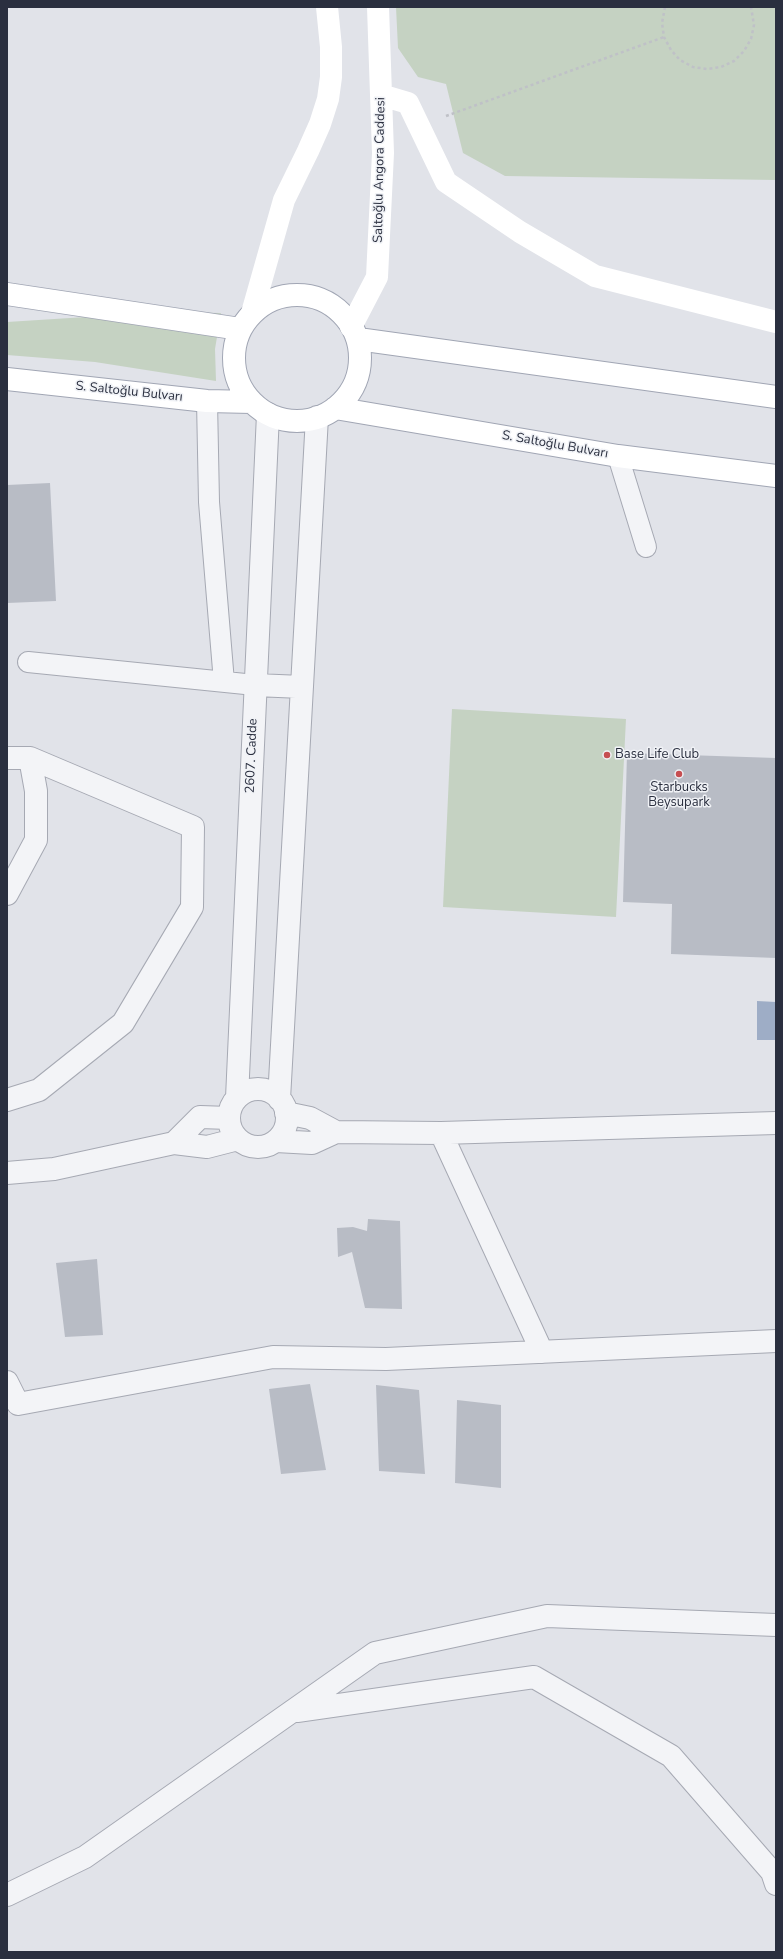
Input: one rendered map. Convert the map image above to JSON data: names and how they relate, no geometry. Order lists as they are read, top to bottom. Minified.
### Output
{"streets":{"main road":["Saltoğlu Angora Caddesi","S. Saltoğlu Bulvarı"],"street":["2607. Cadde"]},"crossings":[["Saltoğlu Angora Caddesi","S. Saltoğlu Bulvarı"],["Saltoğlu Angora Caddesi","2607. Cadde"],["S. Saltoğlu Bulvarı","2607. Cadde"]],"places":["Base Life Club","Starbucks Beysupark"]}
